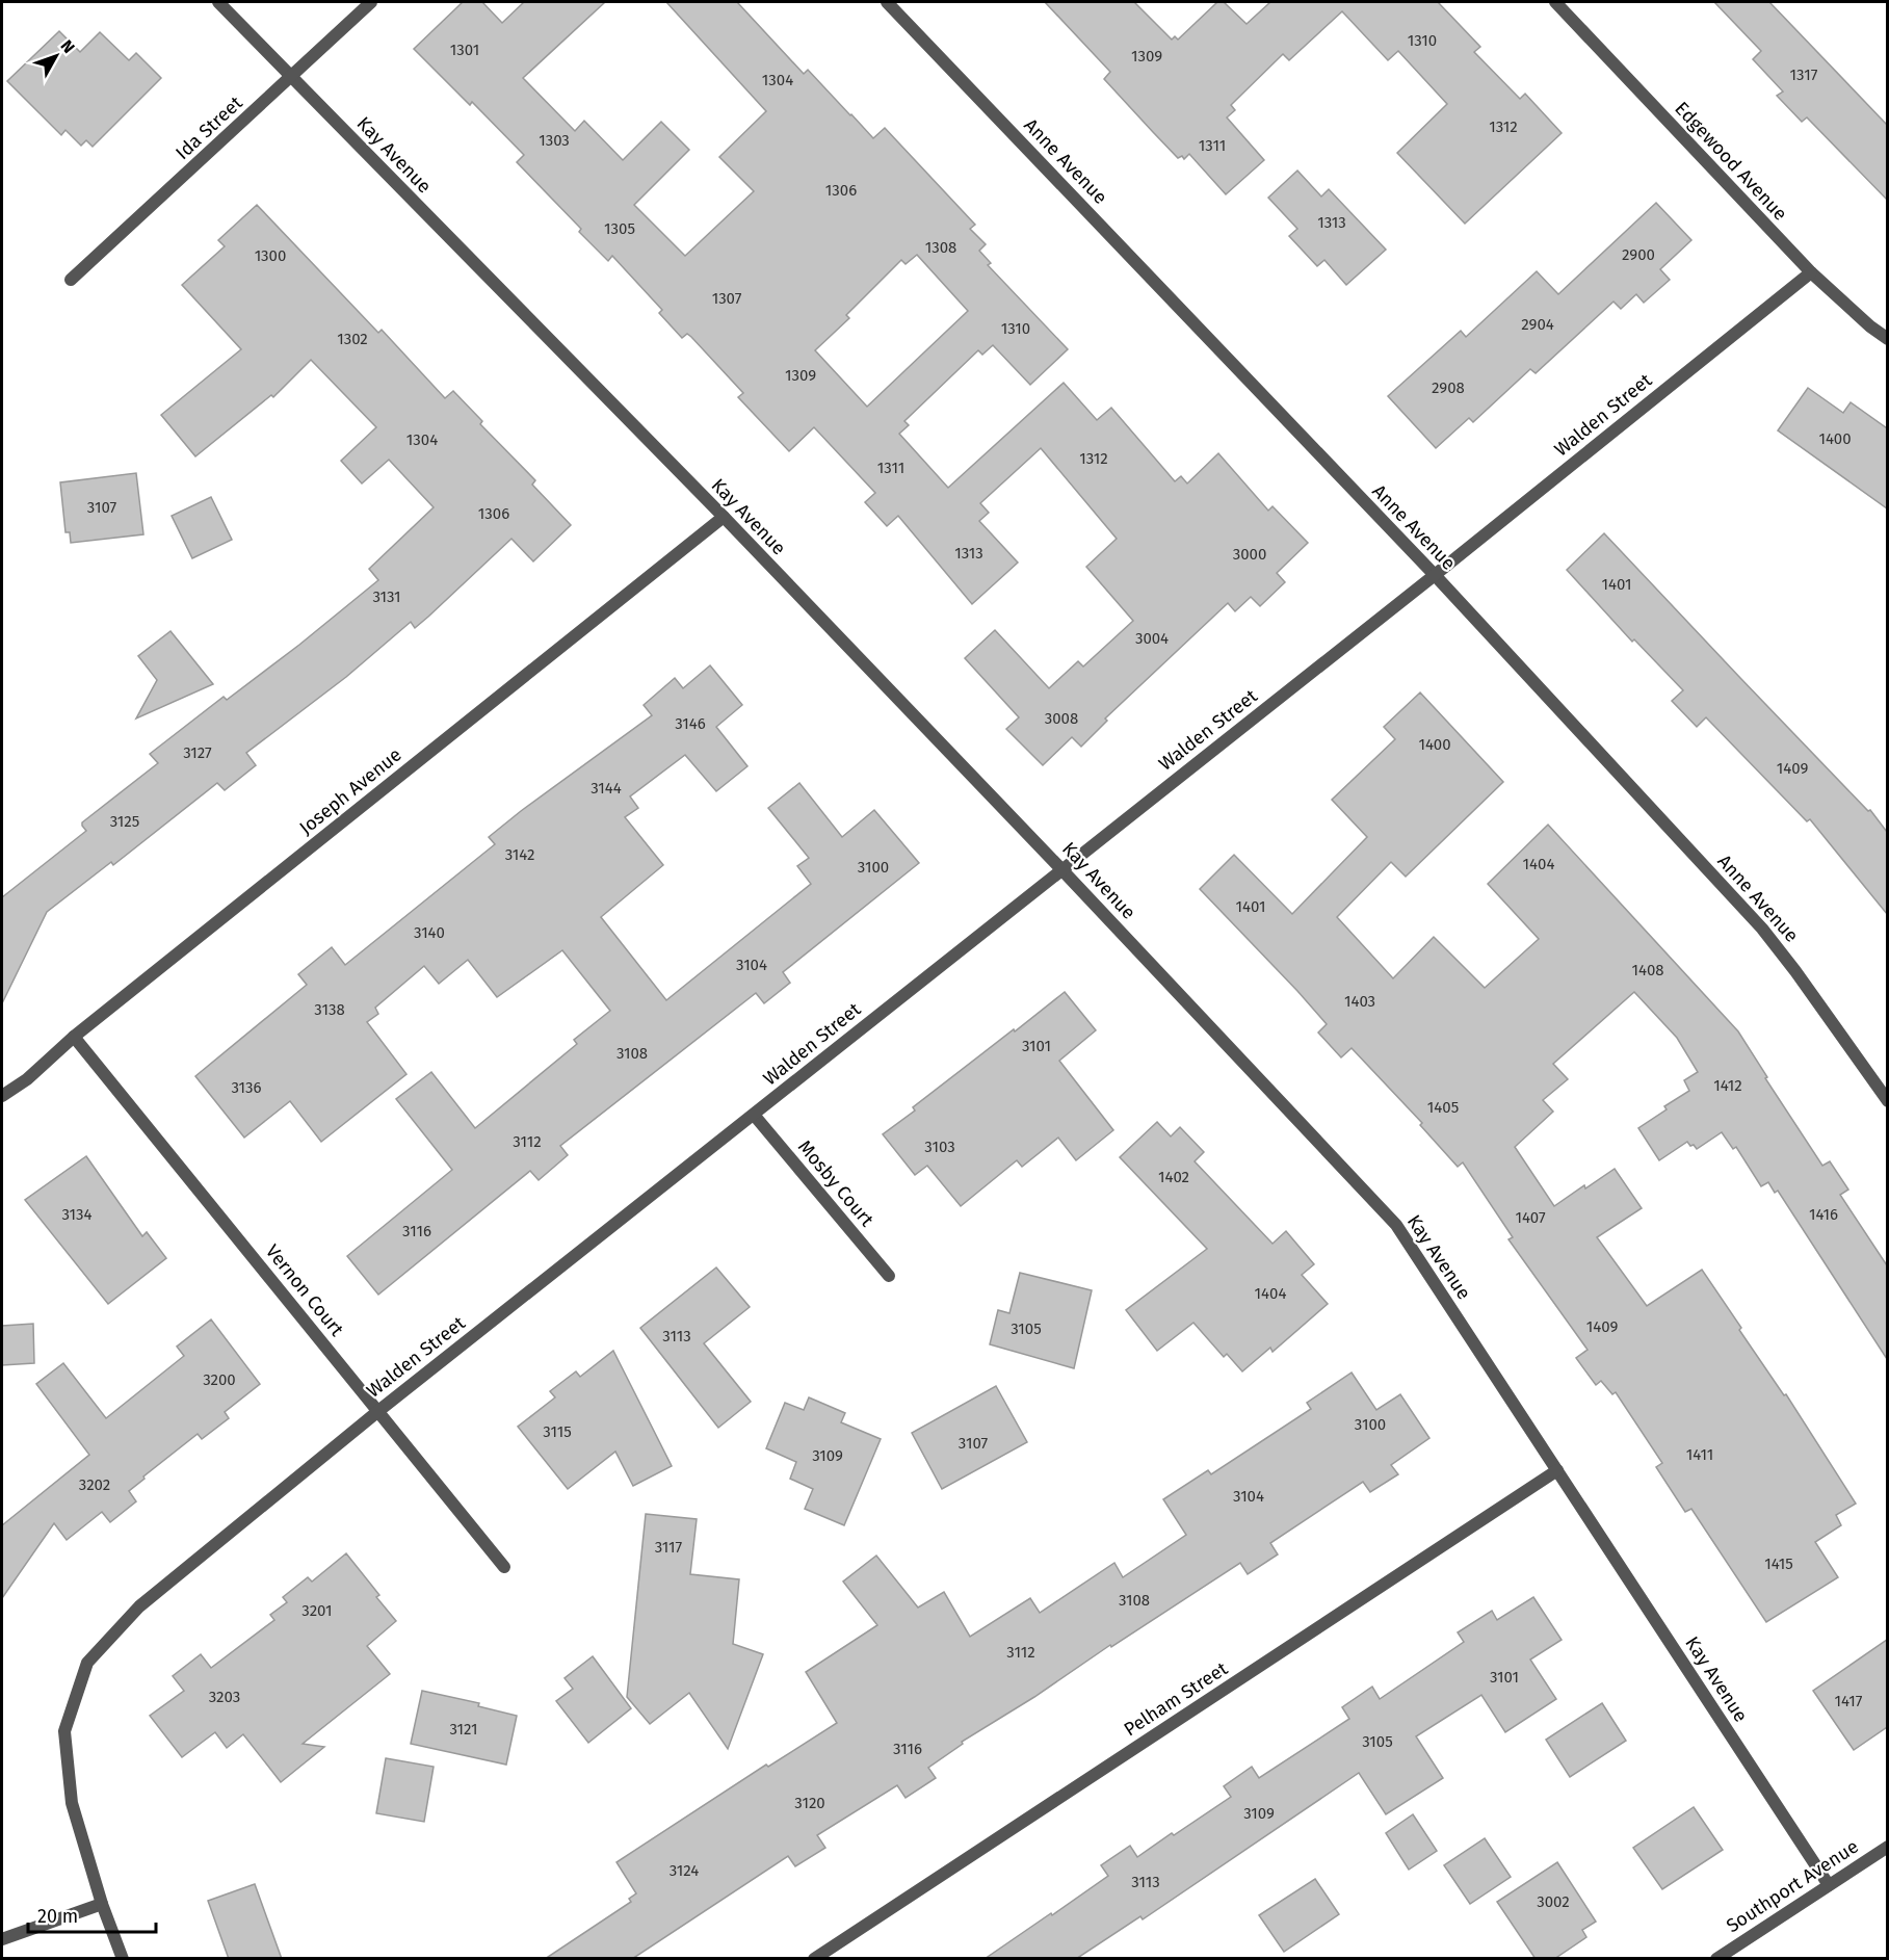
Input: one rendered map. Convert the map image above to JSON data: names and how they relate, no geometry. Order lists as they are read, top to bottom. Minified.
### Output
{"streets":{"street":["Ida Street","Kay Avenue","Anne Avenue","Edgewood Avenue","Walden Street","Joseph Avenue","Mosby Court","Vernon Court","Pelham Street","Southport Avenue"]},"crossings":[["Ida Street","Kay Avenue"],["Kay Avenue","Walden Street"],["Kay Avenue","Joseph Avenue"],["Kay Avenue","Pelham Street"],["Kay Avenue","Southport Avenue"],["Anne Avenue","Walden Street"],["Edgewood Avenue","Walden Street"],["Walden Street","Mosby Court"],["Walden Street","Vernon Court"],["Joseph Avenue","Vernon Court"]],"house_numbers":["1310","1301","1309","1317","1304","1312","1303","1311","1306","1313","1305","1308","2900","1300","1307","2904","1310","1302","1309","2908","1400","1304","1312","1311","3107","1306","1313","3000","1401","3131","3004","3008","3146","1400","3127","1409","3144","3125","3142","1404","3100","1401","3140","3104","1408","1403","3138","3101","3108","1412","3136","1405","3112","3103","1402","3134","1416","1407","3116","1404","1409","3105","3113","3200","3100","3115","3107","1411","3109","3202","3104","3117","1415","3108","3201","3112","3101","3203","1417","3121","3105","3116","3120","3109","3124","3113","3002"],"scale_bar":"20 m","north":"top right"}
